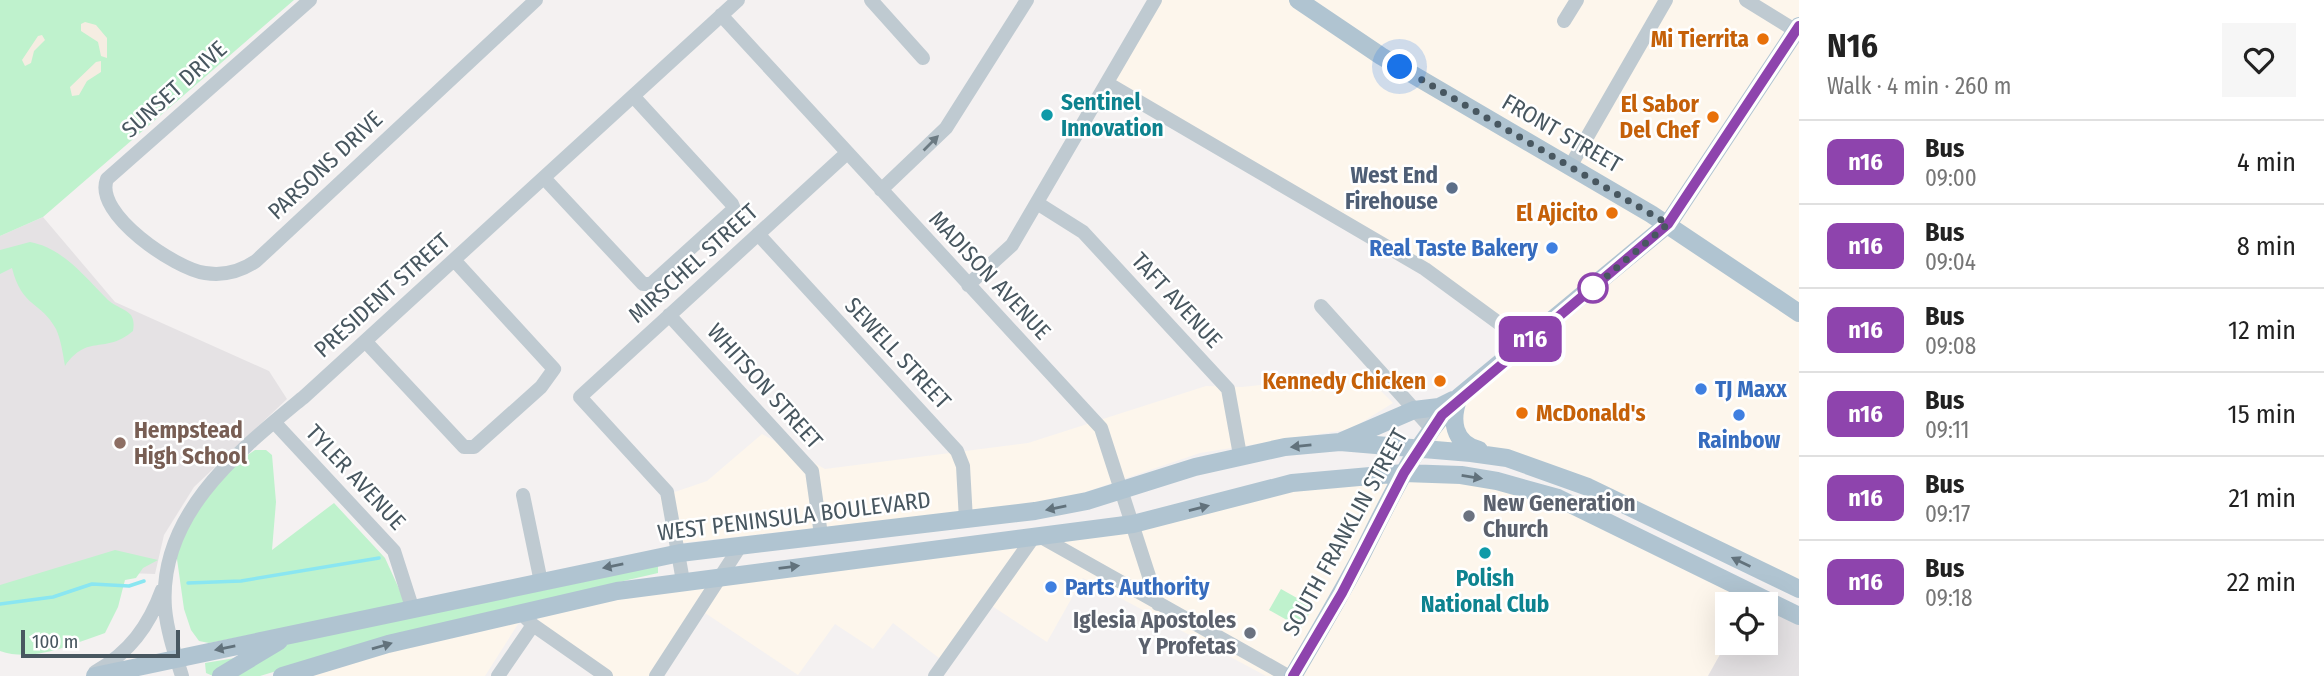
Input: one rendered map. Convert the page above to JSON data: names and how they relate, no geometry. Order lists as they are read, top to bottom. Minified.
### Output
{"streets":{"main road":["FRONT STREET","WEST PENINSULA BOULEVARD","SOUTH FRANKLIN STREET"],"street":["SUNSET DRIVE","PARSONS DRIVE","MIRSCHEL STREET","MADISON AVENUE","PRESIDENT STREET","TAFT AVENUE","SEWELL STREET","WHITSON STREET","TYLER AVENUE"]},"crossings":[["SUNSET DRIVE","PARSONS DRIVE"],["FRONT STREET","SOUTH FRANKLIN STREET"],["MIRSCHEL STREET","MADISON AVENUE"],["MIRSCHEL STREET","SEWELL STREET"],["MIRSCHEL STREET","WHITSON STREET"],["MIRSCHEL STREET","WEST PENINSULA BOULEVARD"],["MADISON AVENUE","PRESIDENT STREET"],["MADISON AVENUE","WEST PENINSULA BOULEVARD"],["PRESIDENT STREET","TYLER AVENUE"],["PRESIDENT STREET","WEST PENINSULA BOULEVARD"],["TAFT AVENUE","WEST PENINSULA BOULEVARD"],["SEWELL STREET","WEST PENINSULA BOULEVARD"],["WHITSON STREET","WEST PENINSULA BOULEVARD"],["TYLER AVENUE","WEST PENINSULA BOULEVARD"],["WEST PENINSULA BOULEVARD","SOUTH FRANKLIN STREET"]],"places":["Mi Tierrita","Sentinel Innovation","El Sabor Del Chef","West End Firehouse","El Ajicito","Real Taste Bakery","Kennedy Chicken","TJ Maxx","McDonald's","Rainbow","Hempstead High School","New Generation Church","Polish National Club","Parts Authority","Iglesia Apostoles Y Profetas"],"lines":["bus line n16"],"scale_bar":"100 m","page":{"on_map":"n16","heading":["N16","Walk · 4 min · 260 m"],"list":[{"mark":"n16","name":"Bus","note":"09:00","value":"4 min"},{"mark":"n16","name":"Bus","note":"09:04","value":"8 min"},{"mark":"n16","name":"Bus","note":"09:08","value":"12 min"},{"mark":"n16","name":"Bus","note":"09:11","value":"15 min"},{"mark":"n16","name":"Bus","note":"09:17","value":"21 min"},{"mark":"n16","name":"Bus","note":"09:18","value":"22 min"}],"scale":"100 m"}}
